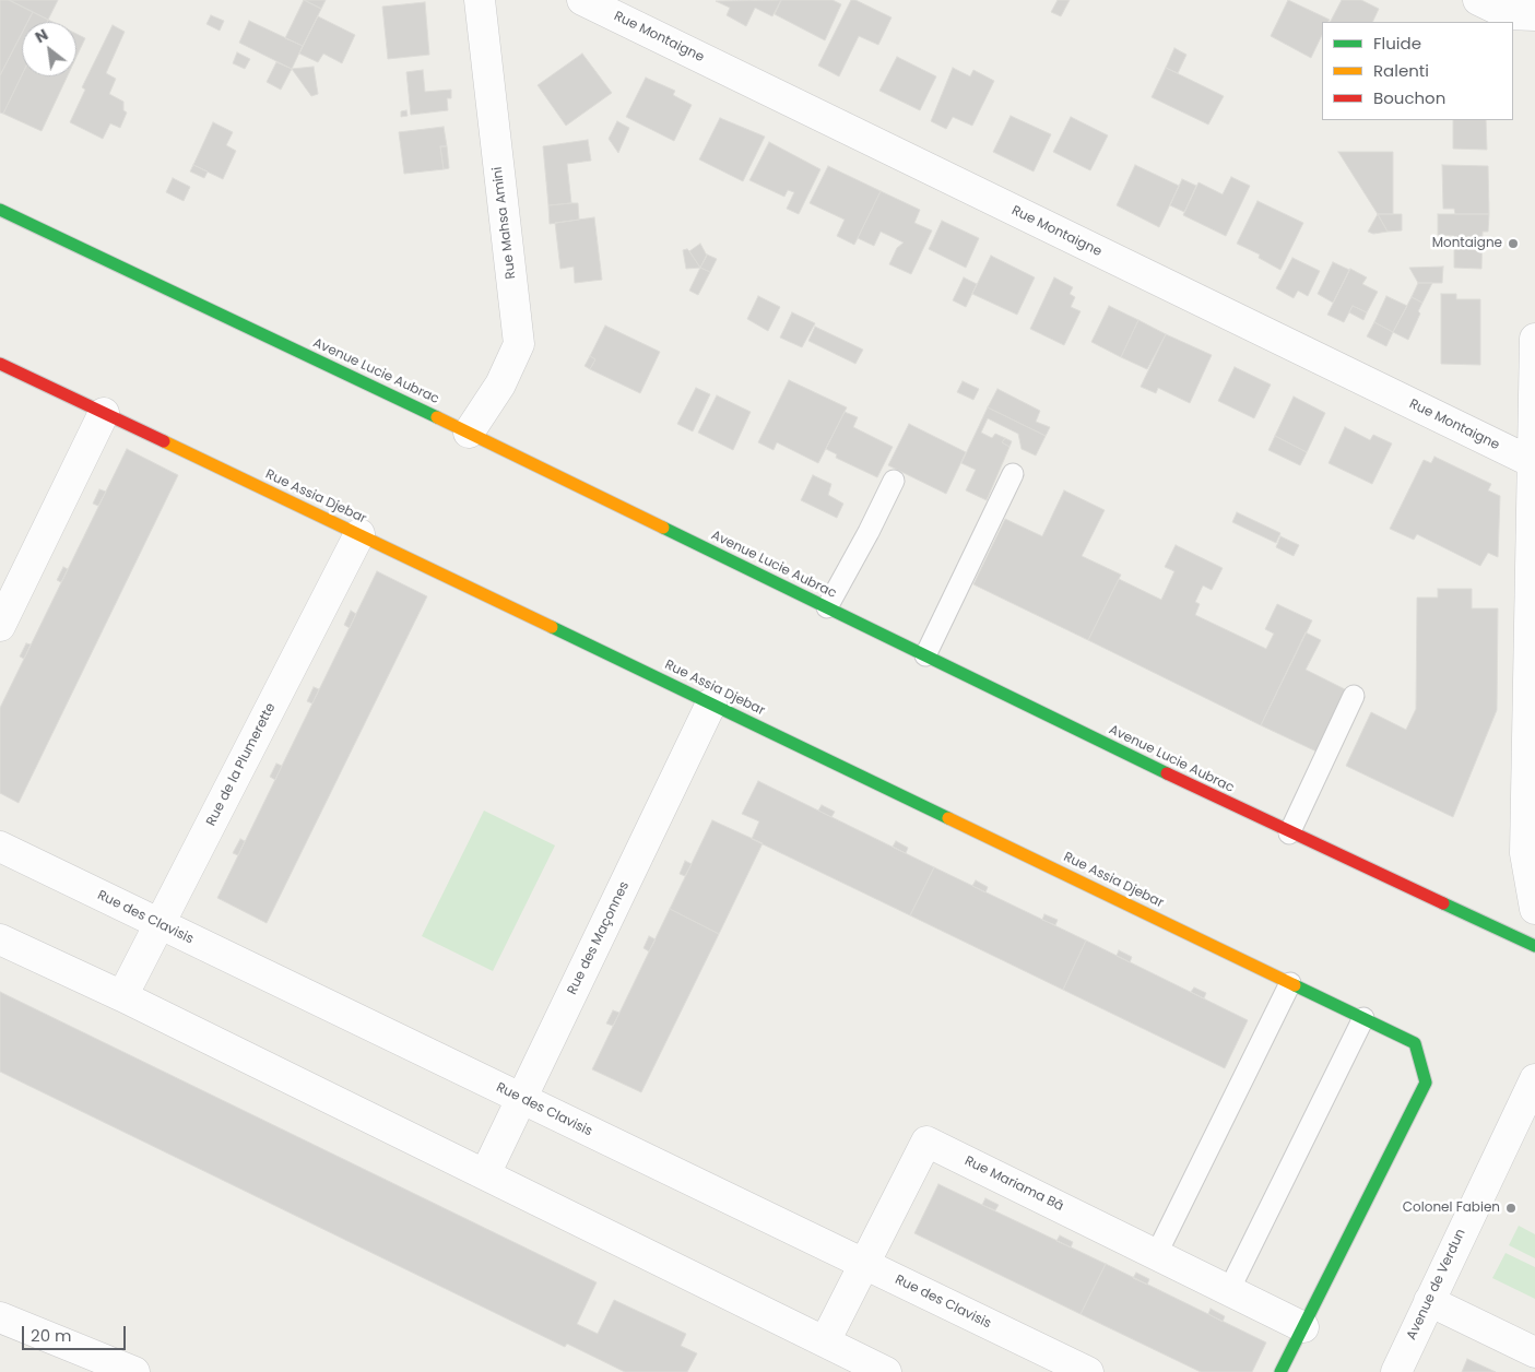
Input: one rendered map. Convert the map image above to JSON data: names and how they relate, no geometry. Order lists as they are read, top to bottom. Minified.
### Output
{"streets":{"street":["Rue Montaigne","Rue Mahsa Amini","Avenue Lucie Aubrac","Rue Assia Djebar","Rue de la Plumerette","Rue des Clavisis","Rue des Maçonnes","Rue Mariama Bâ","Avenue de Verdun"]},"crossings":[["Rue Mahsa Amini","Avenue Lucie Aubrac"],["Rue Assia Djebar","Rue de la Plumerette"],["Rue Assia Djebar","Rue des Maçonnes"],["Rue Assia Djebar","Rue Mariama Bâ"],["Rue de la Plumerette","Rue des Clavisis"],["Rue des Clavisis","Rue des Maçonnes"],["Rue des Clavisis","Rue Mariama Bâ"]],"places":["Montaigne","Colonel Fabien"],"legend":["Fluide","Ralenti","Bouchon"],"scale_bar":"20 m","north":"top left"}
